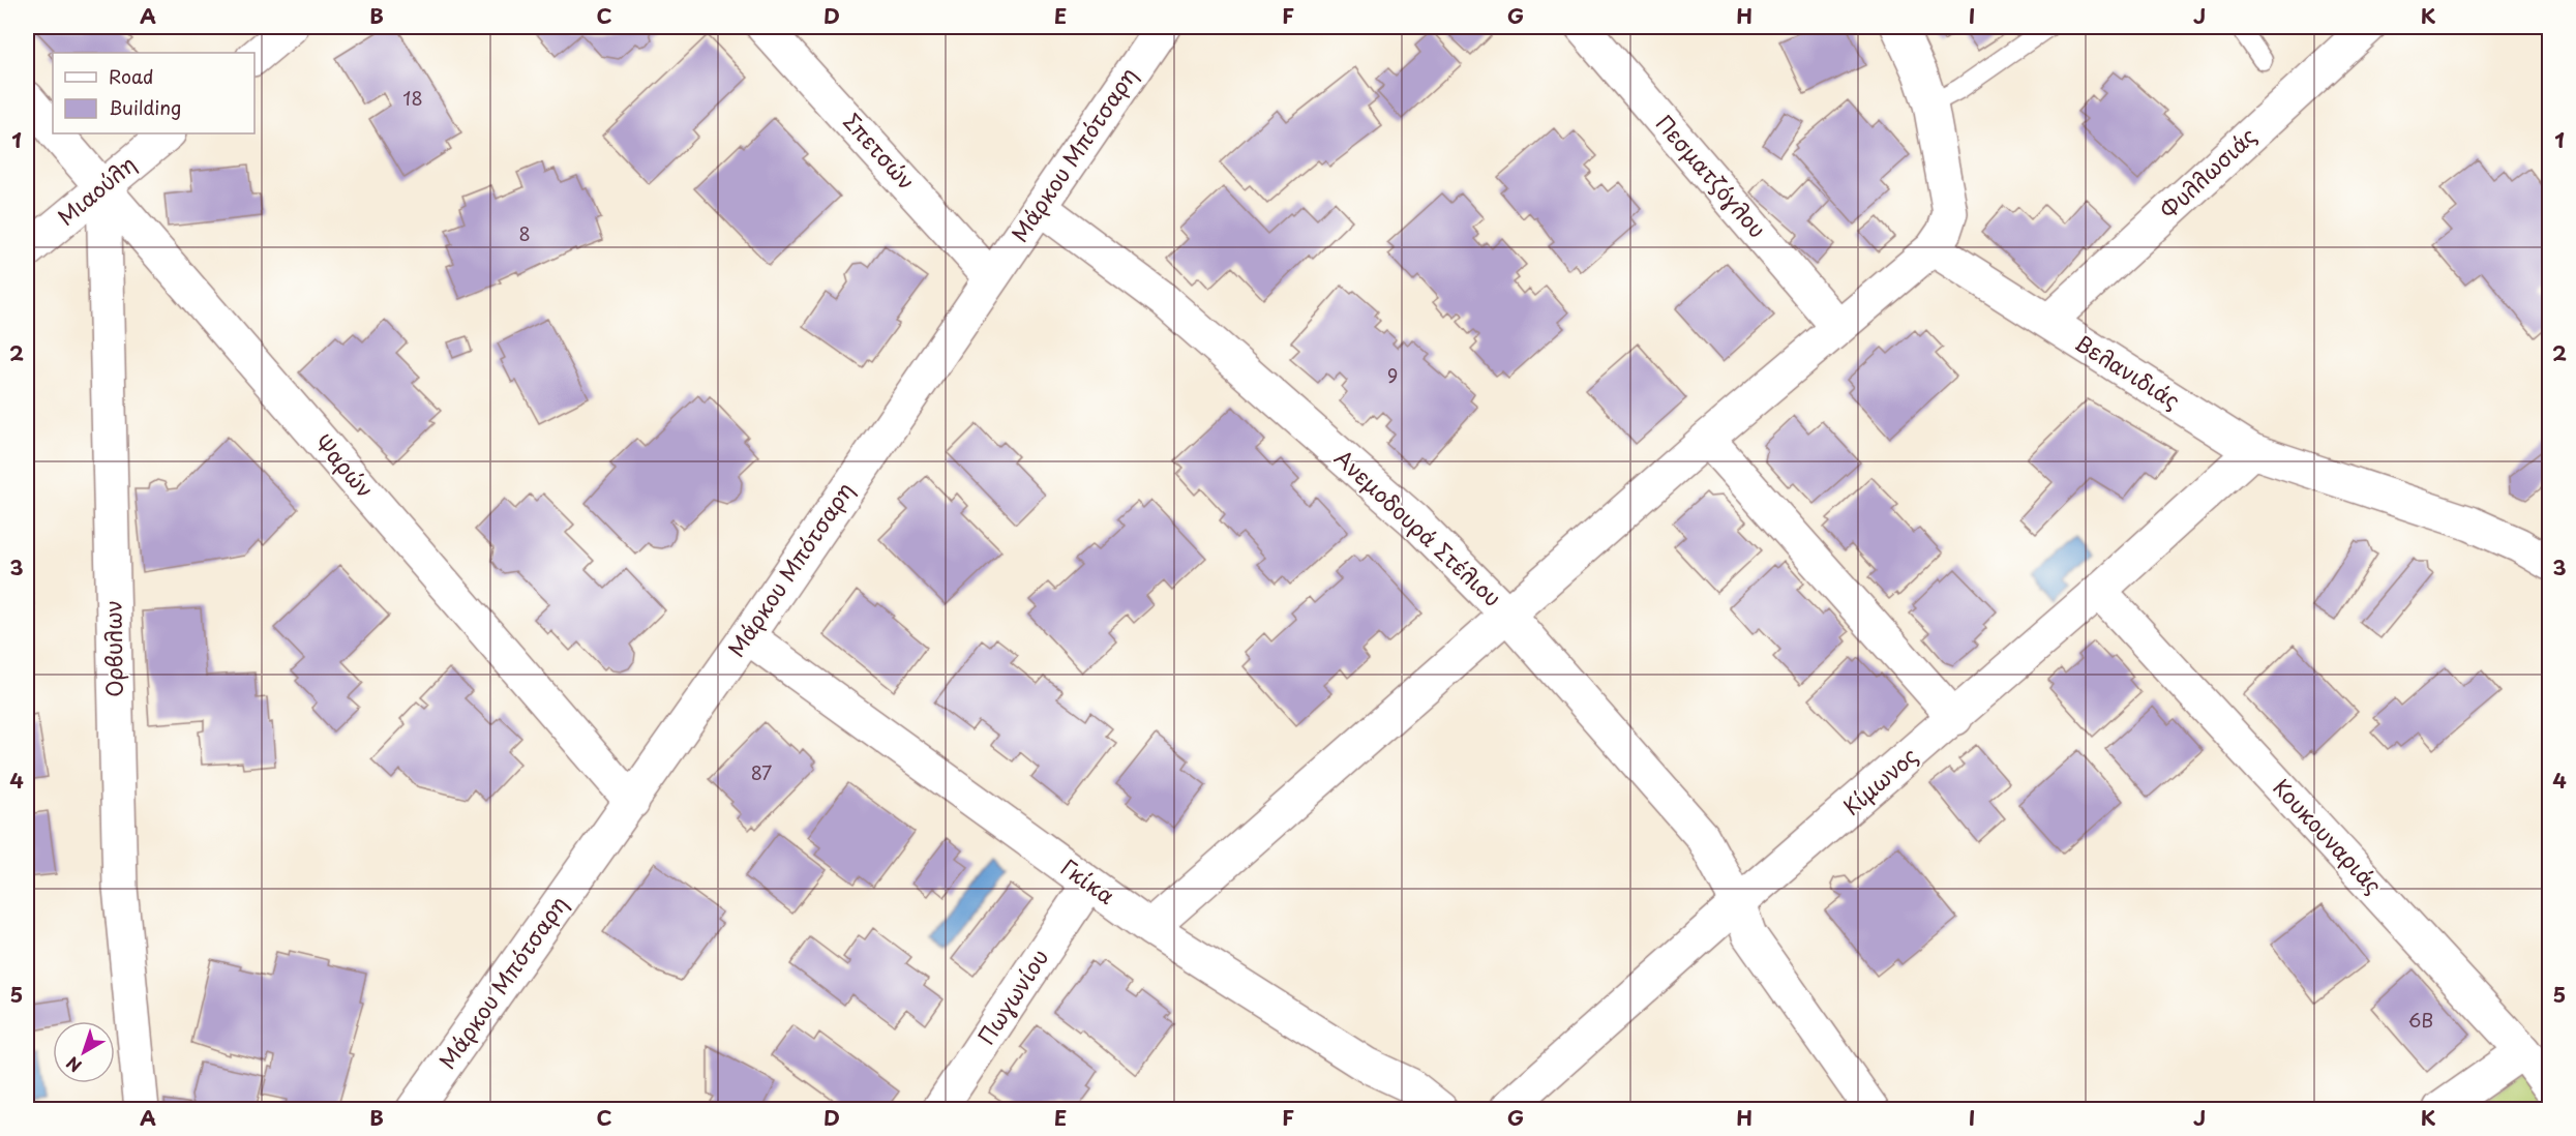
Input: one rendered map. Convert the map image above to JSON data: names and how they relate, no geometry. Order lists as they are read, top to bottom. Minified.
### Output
{"streets":{"street":["Σπετσών","Μάρκου Μπότσαρη","Φυλλωσιάς","Πεσματζόγλου","Μιαούλη","Βελανιδιάς","Ψαρών","Ανεμοδουρά Στέλιου","Ορβυλων","Κίμωνος","Κουκουναριάς","Γκίκα","Πωγωνίου"]},"crossings":[["Σπετσών","Μάρκου Μπότσαρη"],["Μάρκου Μπότσαρη","Ψαρών"],["Μάρκου Μπότσαρη","Ανεμοδουρά Στέλιου"],["Μάρκου Μπότσαρη","Γκίκα"],["Φυλλωσιάς","Βελανιδιάς"],["Μιαούλη","Ψαρών"],["Μιαούλη","Ορβυλων"],["Βελανιδιάς","Κίμωνος"],["Ψαρών","Ορβυλων"],["Ανεμοδουρά Στέλιου","Κίμωνος"],["Κίμωνος","Κουκουναριάς"],["Γκίκα","Πωγωνίου"]],"house_numbers":["18","8","9","87","6B"],"legend":["Road","Building"],"north":"bottom left","grid":{"columns":["A","B","C","D","E","F","G","H","I","J","K"],"rows":["1","2","3","4","5"]}}
